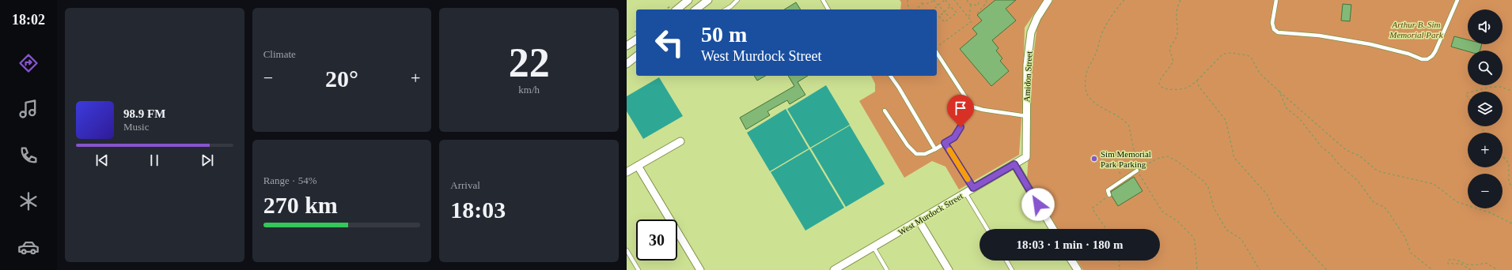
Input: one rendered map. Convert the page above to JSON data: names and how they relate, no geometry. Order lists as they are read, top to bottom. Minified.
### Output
{"streets":{"street":["Amidon Street","West Murdock Street"]},"crossings":[["Amidon Street","West Murdock Street"]],"parks":["Arthur B. Sim Memorial Park"],"places":["Sim Memorial Park Parking"],"page":{"tabs":"18:02","tile":["Climate",["22","km/h"],["Range · 54%","270 km"],["Arrival","18:03"]],"map_buttons":["+","−"],"turn":["50 m","West Murdock Street"],"heat":["−","20°","+"],"song":["98.9 FM","Music"],"limit":"30","trip":"18:03 · 1 min · 180 m"}}
